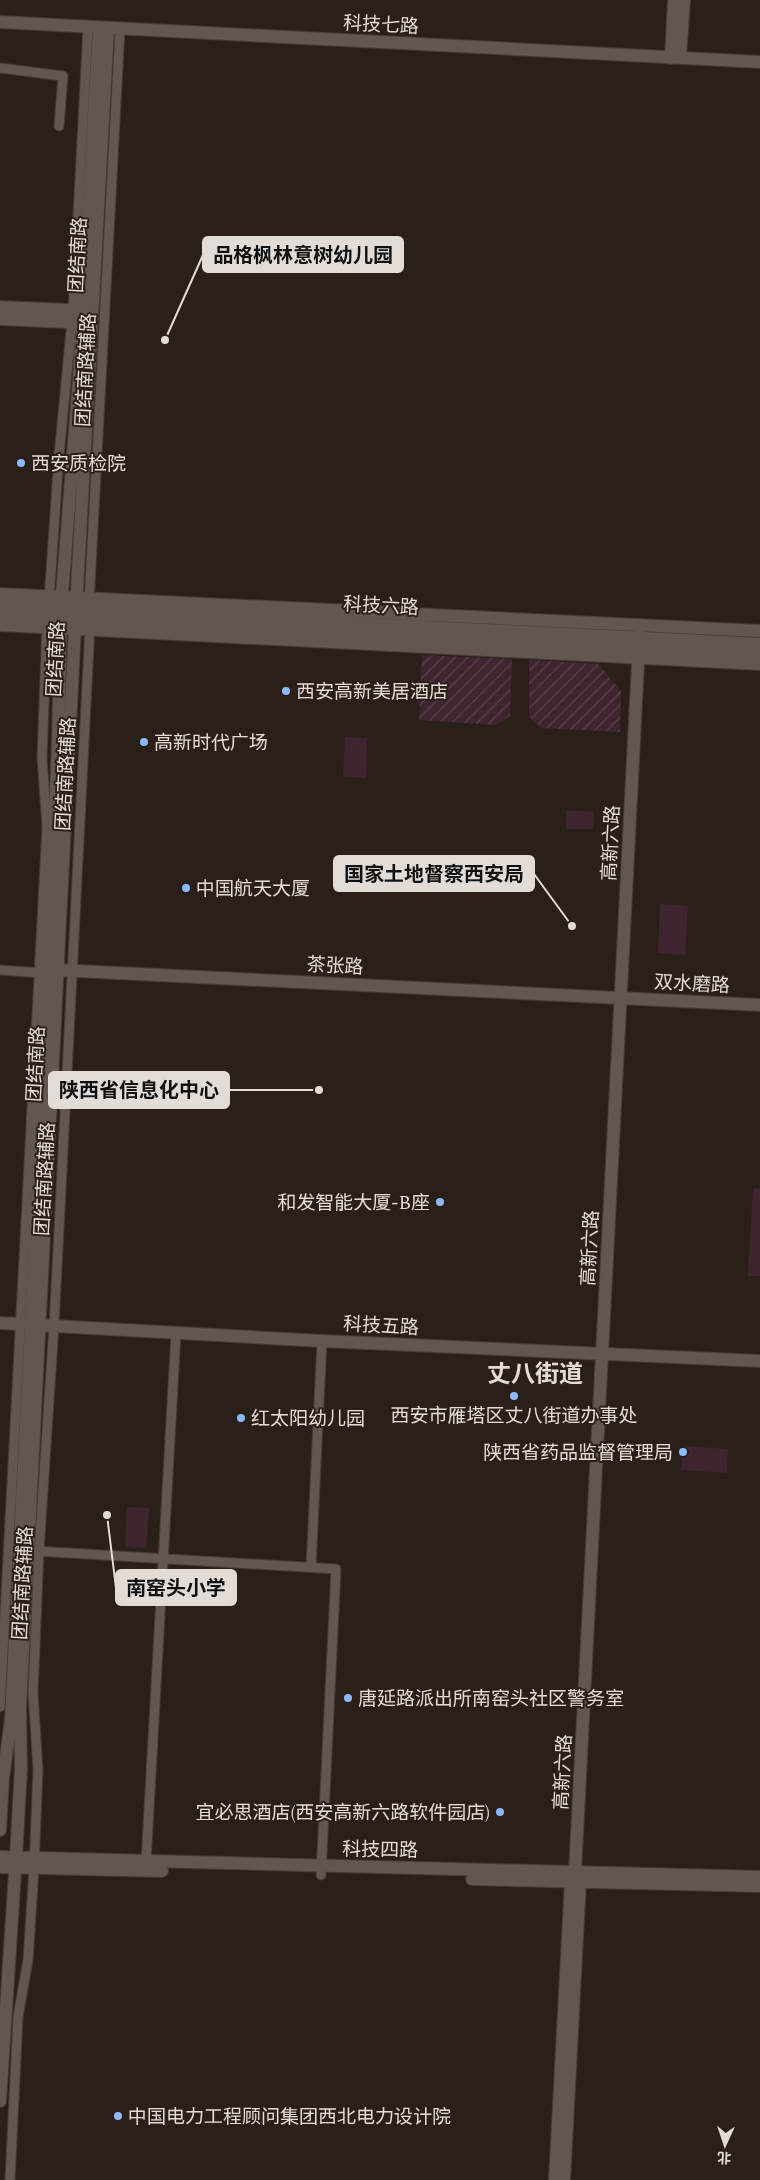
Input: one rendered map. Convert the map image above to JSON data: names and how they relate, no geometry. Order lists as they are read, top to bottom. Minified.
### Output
{"streets":{"street":["科技七路","团结南路","团结南路辅路","科技六路","高新六路","茶张路","双水磨路","科技五路","科技四路"]},"crossings":[["科技七路","团结南路"],["科技七路","团结南路辅路"],["团结南路","团结南路辅路"],["团结南路","科技六路"],["团结南路","茶张路"],["团结南路","科技五路"],["团结南路","科技四路"],["团结南路辅路","科技六路"],["团结南路辅路","茶张路"],["团结南路辅路","科技五路"],["团结南路辅路","科技四路"],["科技六路","高新六路"],["高新六路","茶张路"],["高新六路","双水磨路"],["高新六路","科技五路"],["高新六路","科技四路"],["茶张路","双水磨路"]],"districts":["丈八街道"],"places":["品格枫林意树幼儿园","西安质检院","西安高新美居酒店","高新时代广场","中国航天大厦","国家土地督察西安局","陕西省信息化中心","和发智能大厦-B座","西安市雁塔区丈八街道办事处","红太阳幼儿园","陕西省药品监督管理局","南窑头小学","唐延路派出所南窑头社区警务室","宜必思酒店(西安高新六路软件园店)","中国电力工程顾问集团西北电力设计院"],"north":"bottom"}
